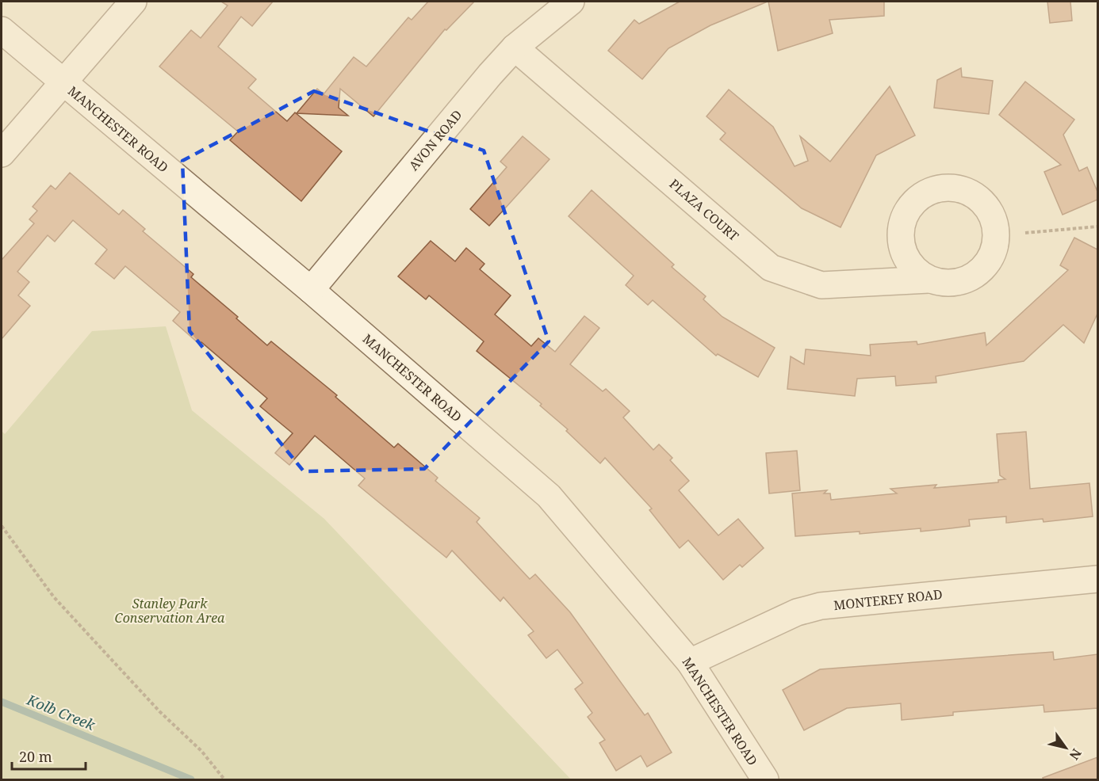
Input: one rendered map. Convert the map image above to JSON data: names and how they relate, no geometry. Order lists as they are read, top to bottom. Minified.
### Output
{"streets":{"street":["MANCHESTER ROAD","AVON ROAD","PLAZA COURT","MONTEREY ROAD"]},"crossings":[["MANCHESTER ROAD","AVON ROAD"],["MANCHESTER ROAD","MONTEREY ROAD"],["AVON ROAD","PLAZA COURT"]],"water":["Kolb Creek"],"parks":["Stanley Park Conservation Area"],"scale_bar":"20 m","north":"bottom right"}
